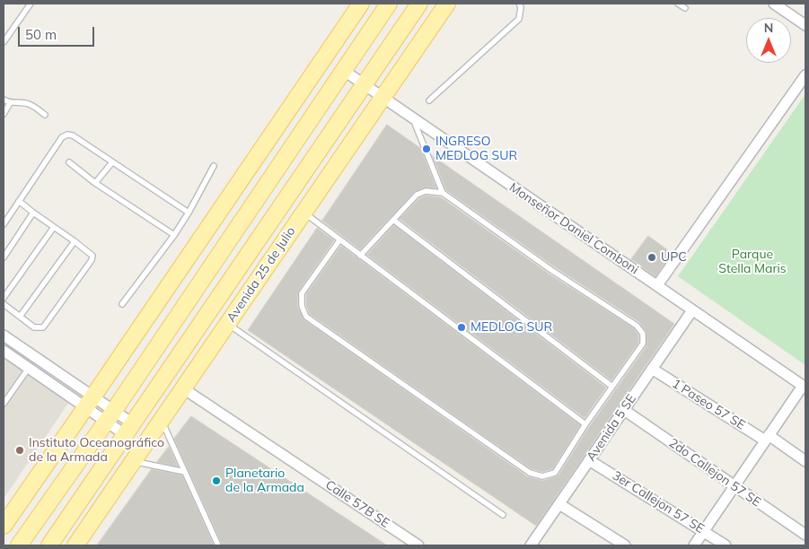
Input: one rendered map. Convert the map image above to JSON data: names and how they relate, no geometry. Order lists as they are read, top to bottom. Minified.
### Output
{"streets":{"main road":["Avenida 25 de Julio"],"street":["Monseñor Daniel Comboni","1 Paseo 57 SE","Avenida 5 SE","2do Callejon 57 SE","3er Callejon 57 SE","Calle 57B SE"]},"crossings":[["Monseñor Daniel Comboni","Avenida 25 de Julio"],["Monseñor Daniel Comboni","Avenida 5 SE"],["Avenida 25 de Julio","Calle 57B SE"],["1 Paseo 57 SE","Avenida 5 SE"],["Avenida 5 SE","2do Callejon 57 SE"],["Avenida 5 SE","3er Callejon 57 SE"]],"parks":["Parque Stella Maris"],"places":["INGRESO MEDLOG SUR","UPC","MEDLOG SUR","Instituto Oceanográfico de la Armada","Planetario de la Armada"],"scale_bar":"50 m","north":"top"}
